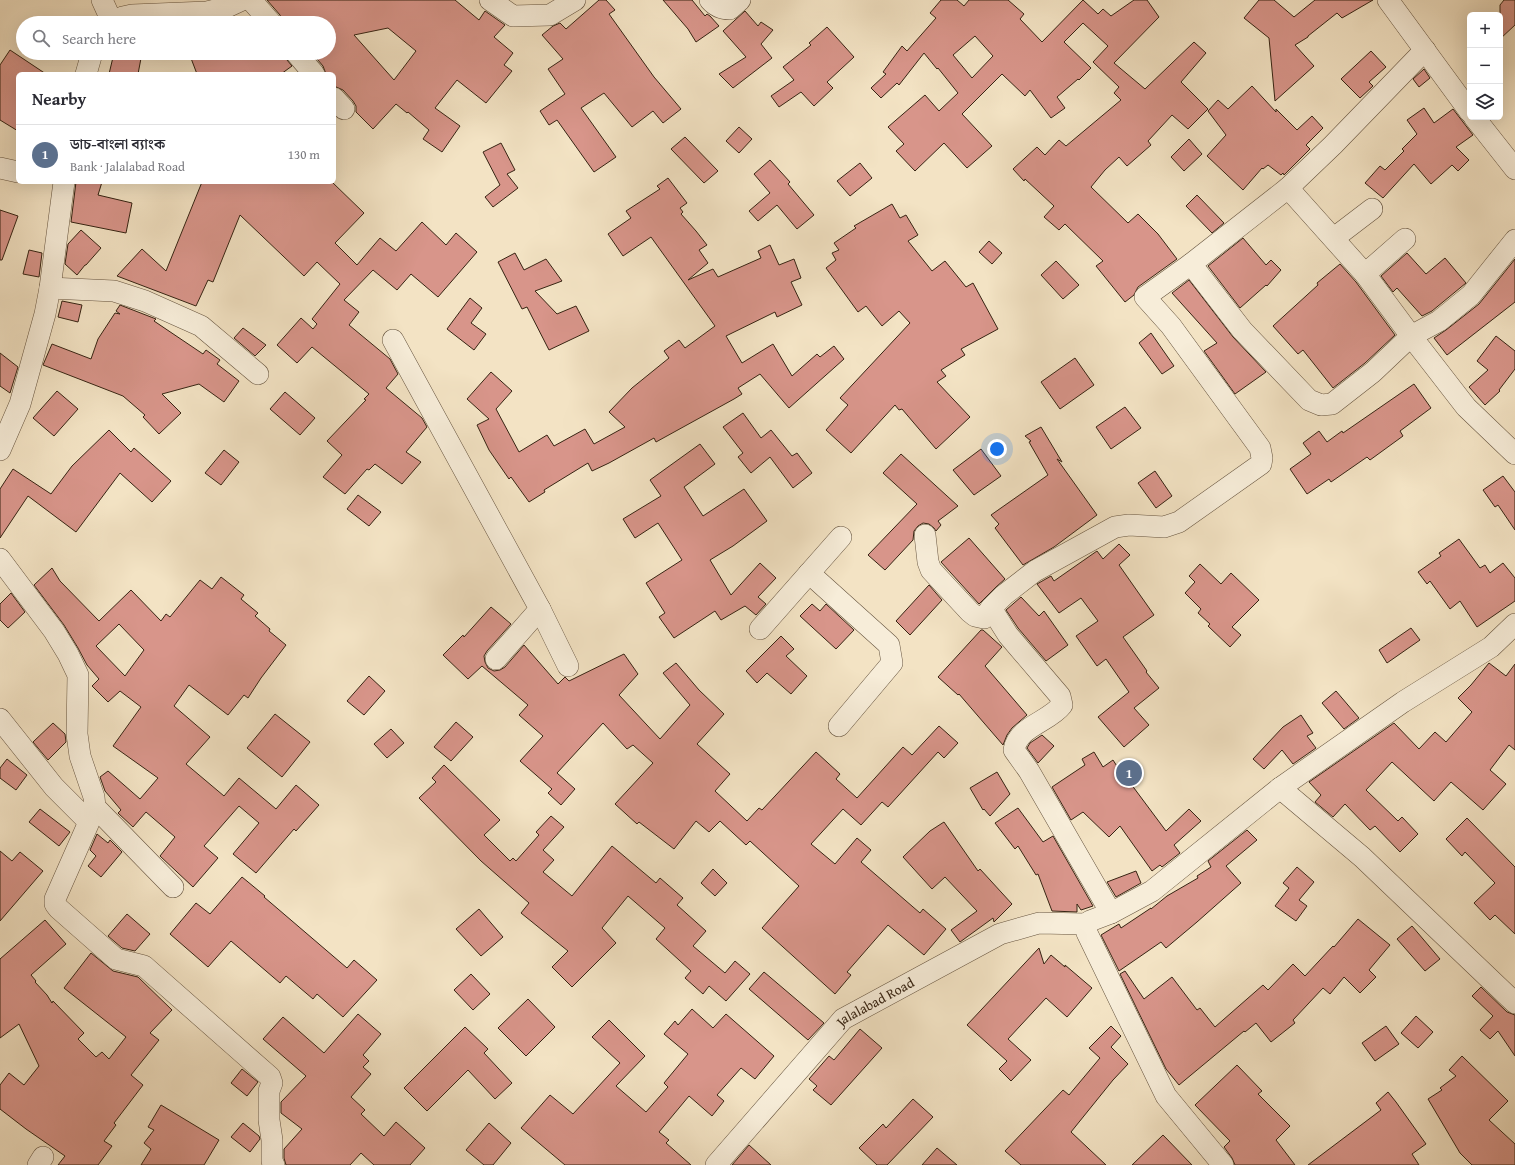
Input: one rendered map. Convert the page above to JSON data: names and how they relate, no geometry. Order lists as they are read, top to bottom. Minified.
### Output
{"streets":{"street":["Jalalabad Road"]},"page":{"map_buttons":["+","−"],"search":"Search here","heading":"Nearby","list":[{"mark":"1","name":"ডাচ-বাংলা ব্যাংক","note":"Bank · Jalalabad Road","value":"130 m"}],"pins":"1"}}
